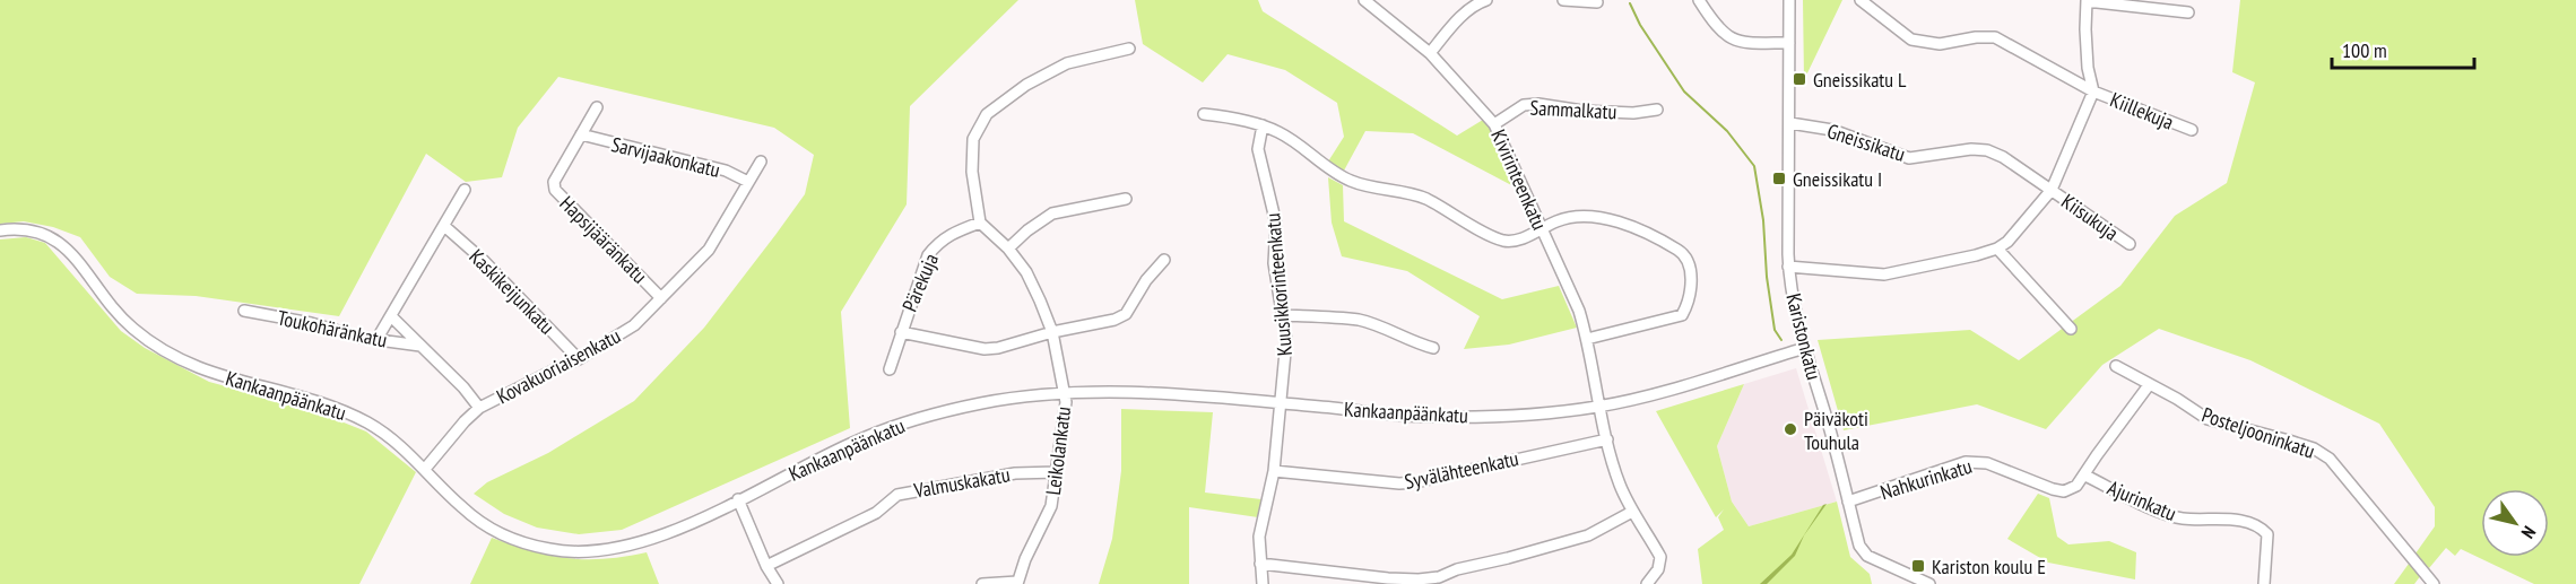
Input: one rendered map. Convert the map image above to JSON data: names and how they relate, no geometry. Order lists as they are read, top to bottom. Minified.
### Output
{"streets":{"street":["Sammalkatu","Kiillekuja","Gneissikatu","Sarvijaakonkatu","Kivirinteenkatu","Kiisukuja","Hapsijääränkatu","Pärekuja","Kuusikkorinteenkatu","Kaskikeijunkatu","Toukohäränkatu","Karistonkatu","Kovakuoriaisenkatu","Kankaanpäänkatu","Posteljooninkatu","Leikolankatu","Syvälähteenkatu","Nahkurinkatu","Valmuskakatu","Ajurinkatu"]},"crossings":[["Sammalkatu","Kivirinteenkatu"],["Gneissikatu","Kiisukuja"],["Gneissikatu","Karistonkatu"],["Sarvijaakonkatu","Hapsijääränkatu"],["Sarvijaakonkatu","Kovakuoriaisenkatu"],["Kivirinteenkatu","Kankaanpäänkatu"],["Kivirinteenkatu","Syvälähteenkatu"],["Hapsijääränkatu","Kovakuoriaisenkatu"],["Pärekuja","Leikolankatu"],["Kuusikkorinteenkatu","Kankaanpäänkatu"],["Kuusikkorinteenkatu","Syvälähteenkatu"],["Kaskikeijunkatu","Kovakuoriaisenkatu"],["Toukohäränkatu","Kovakuoriaisenkatu"],["Karistonkatu","Kankaanpäänkatu"],["Karistonkatu","Nahkurinkatu"],["Kovakuoriaisenkatu","Kankaanpäänkatu"],["Kankaanpäänkatu","Leikolankatu"],["Leikolankatu","Valmuskakatu"],["Nahkurinkatu","Ajurinkatu"]],"places":{"transit":["Gneissikatu L","Gneissikatu I","Kariston koulu E"],"other":["Päiväkoti Touhula"]},"scale_bar":"100 m","north":"bottom right"}
